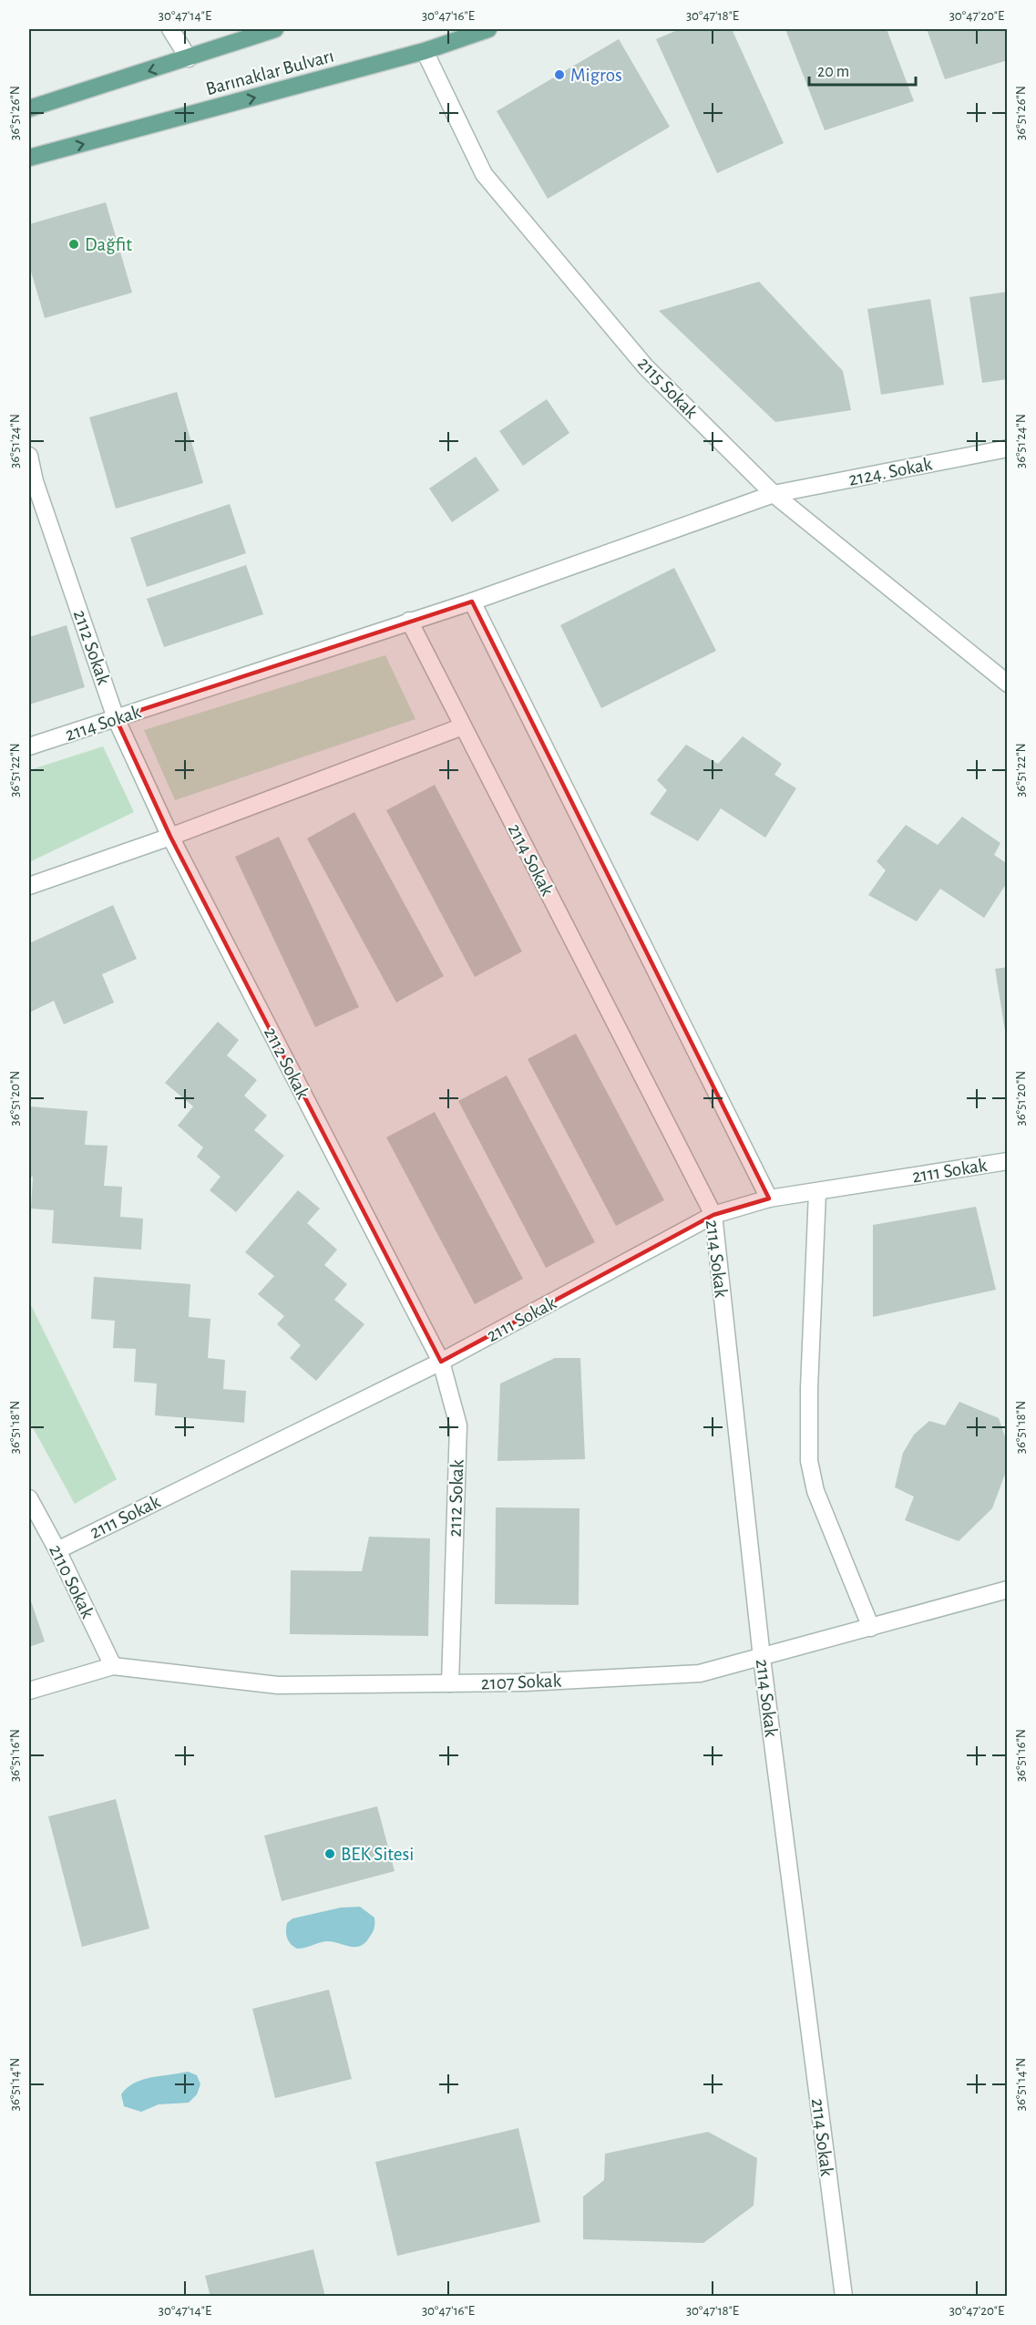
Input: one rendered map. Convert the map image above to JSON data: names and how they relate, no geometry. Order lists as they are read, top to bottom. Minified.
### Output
{"streets":{"main road":["Barınaklar Bulvarı"],"street":["2115 Sokak","2124. Sokak","2112 Sokak","2114 Sokak","2111 Sokak","2110 Sokak","2107 Sokak"]},"crossings":[["Barınaklar Bulvarı","2115 Sokak"],["2115 Sokak","2124. Sokak"],["2124. Sokak","2114 Sokak"],["2112 Sokak","2114 Sokak"],["2112 Sokak","2111 Sokak"],["2112 Sokak","2107 Sokak"],["2114 Sokak","2111 Sokak"],["2114 Sokak","2107 Sokak"],["2111 Sokak","2110 Sokak"],["2110 Sokak","2107 Sokak"]],"places":["Migros","Dağfit","BEK Sitesi"],"scale_bar":"20 m","coordinates":["30°47'14\"E","30°47'16\"E","30°47'18\"E","30°47'20\"E","36°51'26\"N","36°51'24\"N","36°51'22\"N","36°51'20\"N","36°51'18\"N","36°51'16\"N","36°51'14\"N"]}
